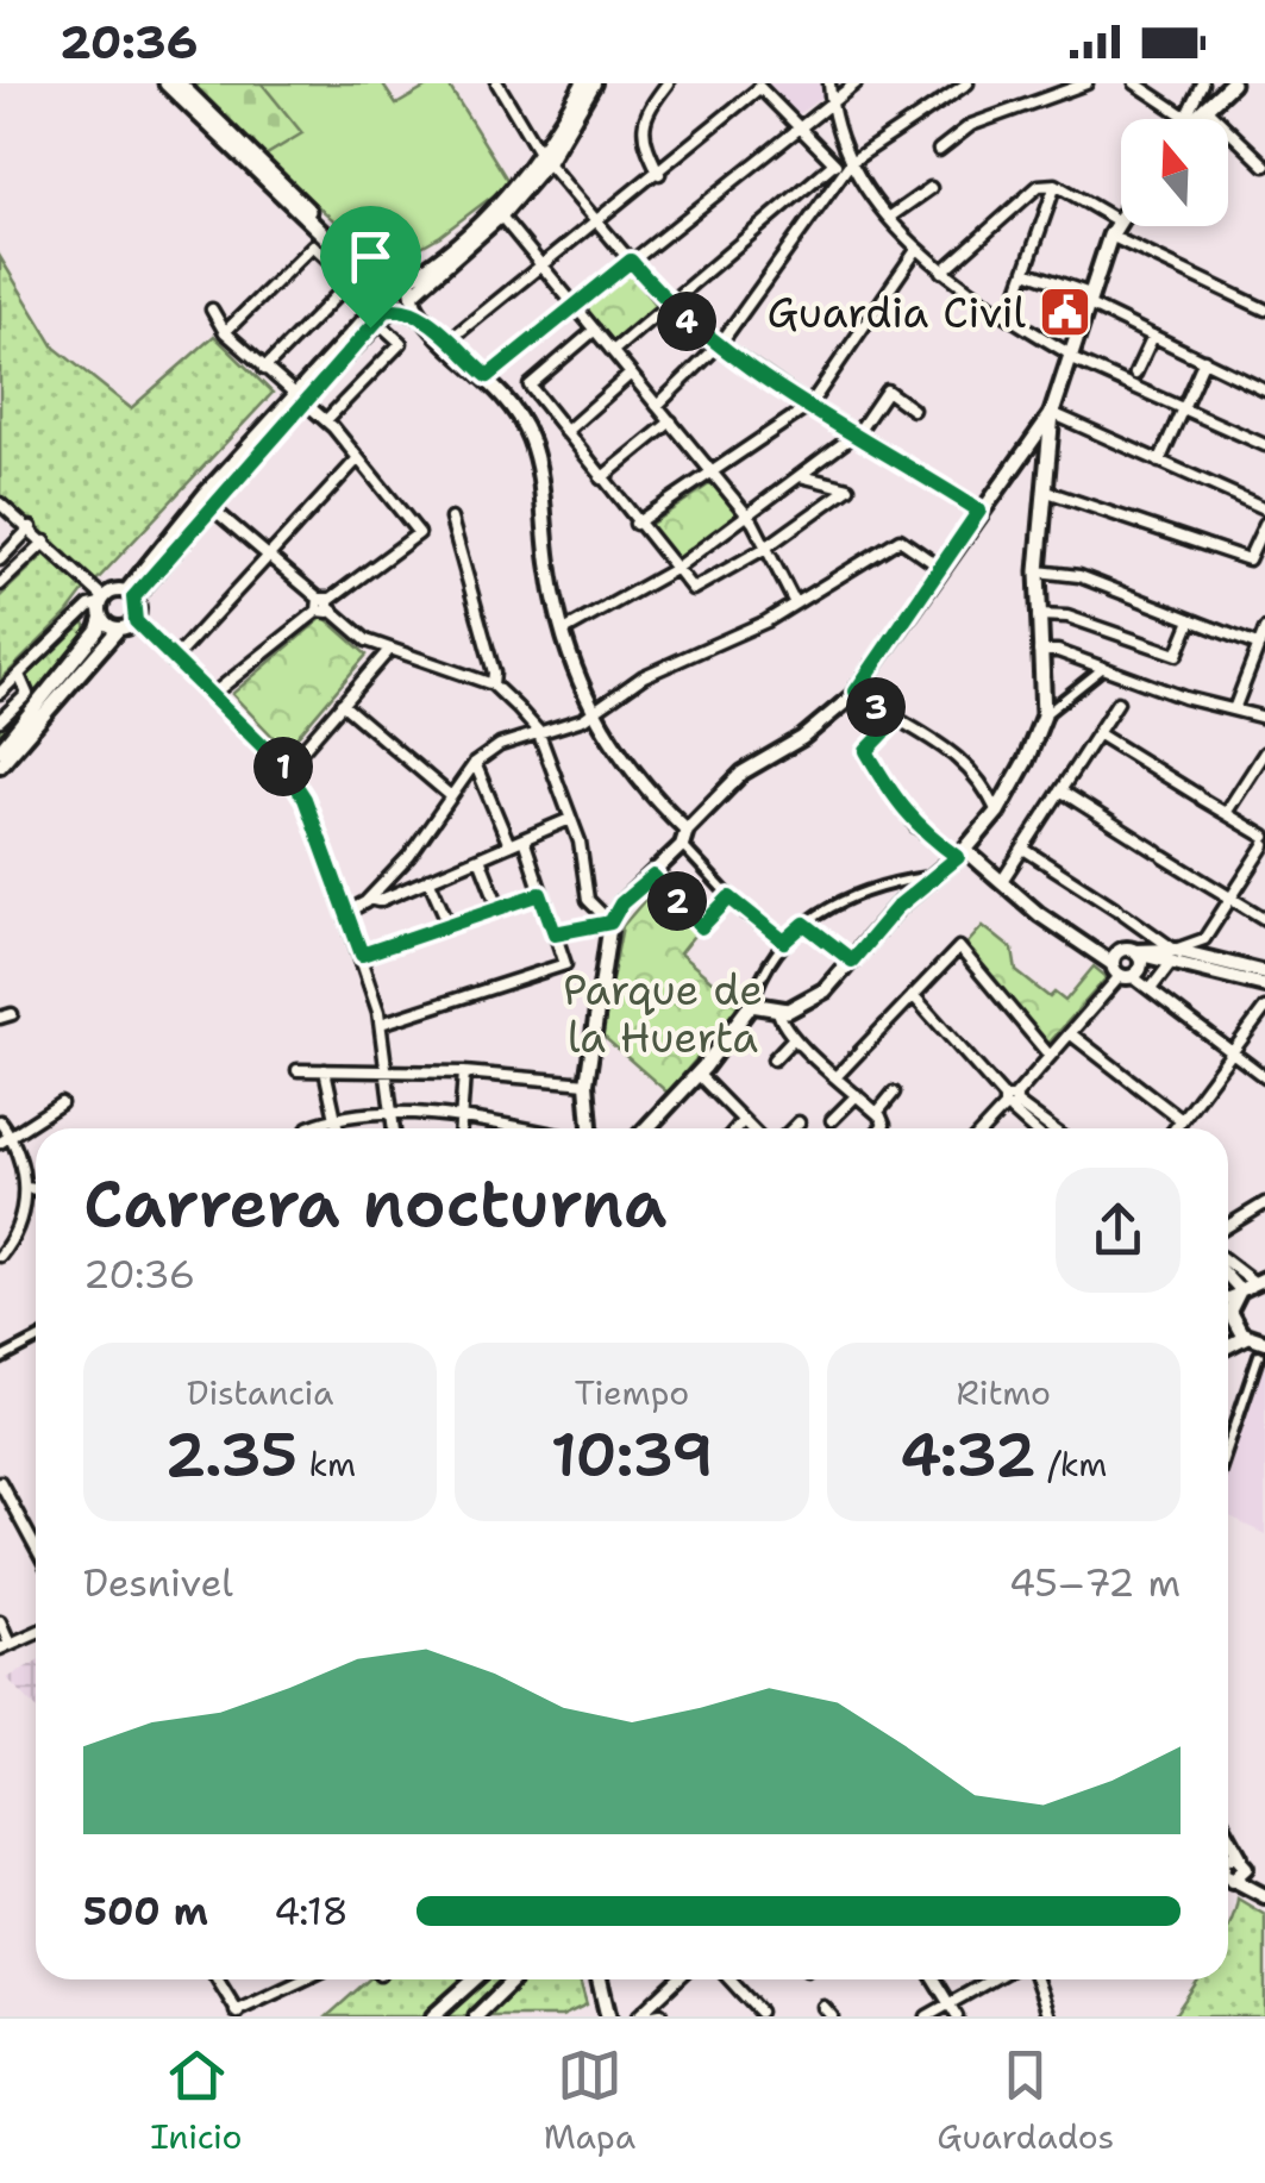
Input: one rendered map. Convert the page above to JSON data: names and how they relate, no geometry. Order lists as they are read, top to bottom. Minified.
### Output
{"parks":["Parque de la Huerta"],"places":{"public building":["Guardia Civil"]},"north":"top","page":{"status":"20:36","pins":["4","3","1","2"],"heading":["Carrera nocturna","20:36"],"stats":[["Distancia","2.35 km"],["Tiempo","10:39"],["Ritmo","4:32 /km"]],"chart":["Desnivel","45–72 m"],"list":[{"name":"500 m","note":"4:18"}],"tabs":["Inicio","Mapa","Guardados"]}}
